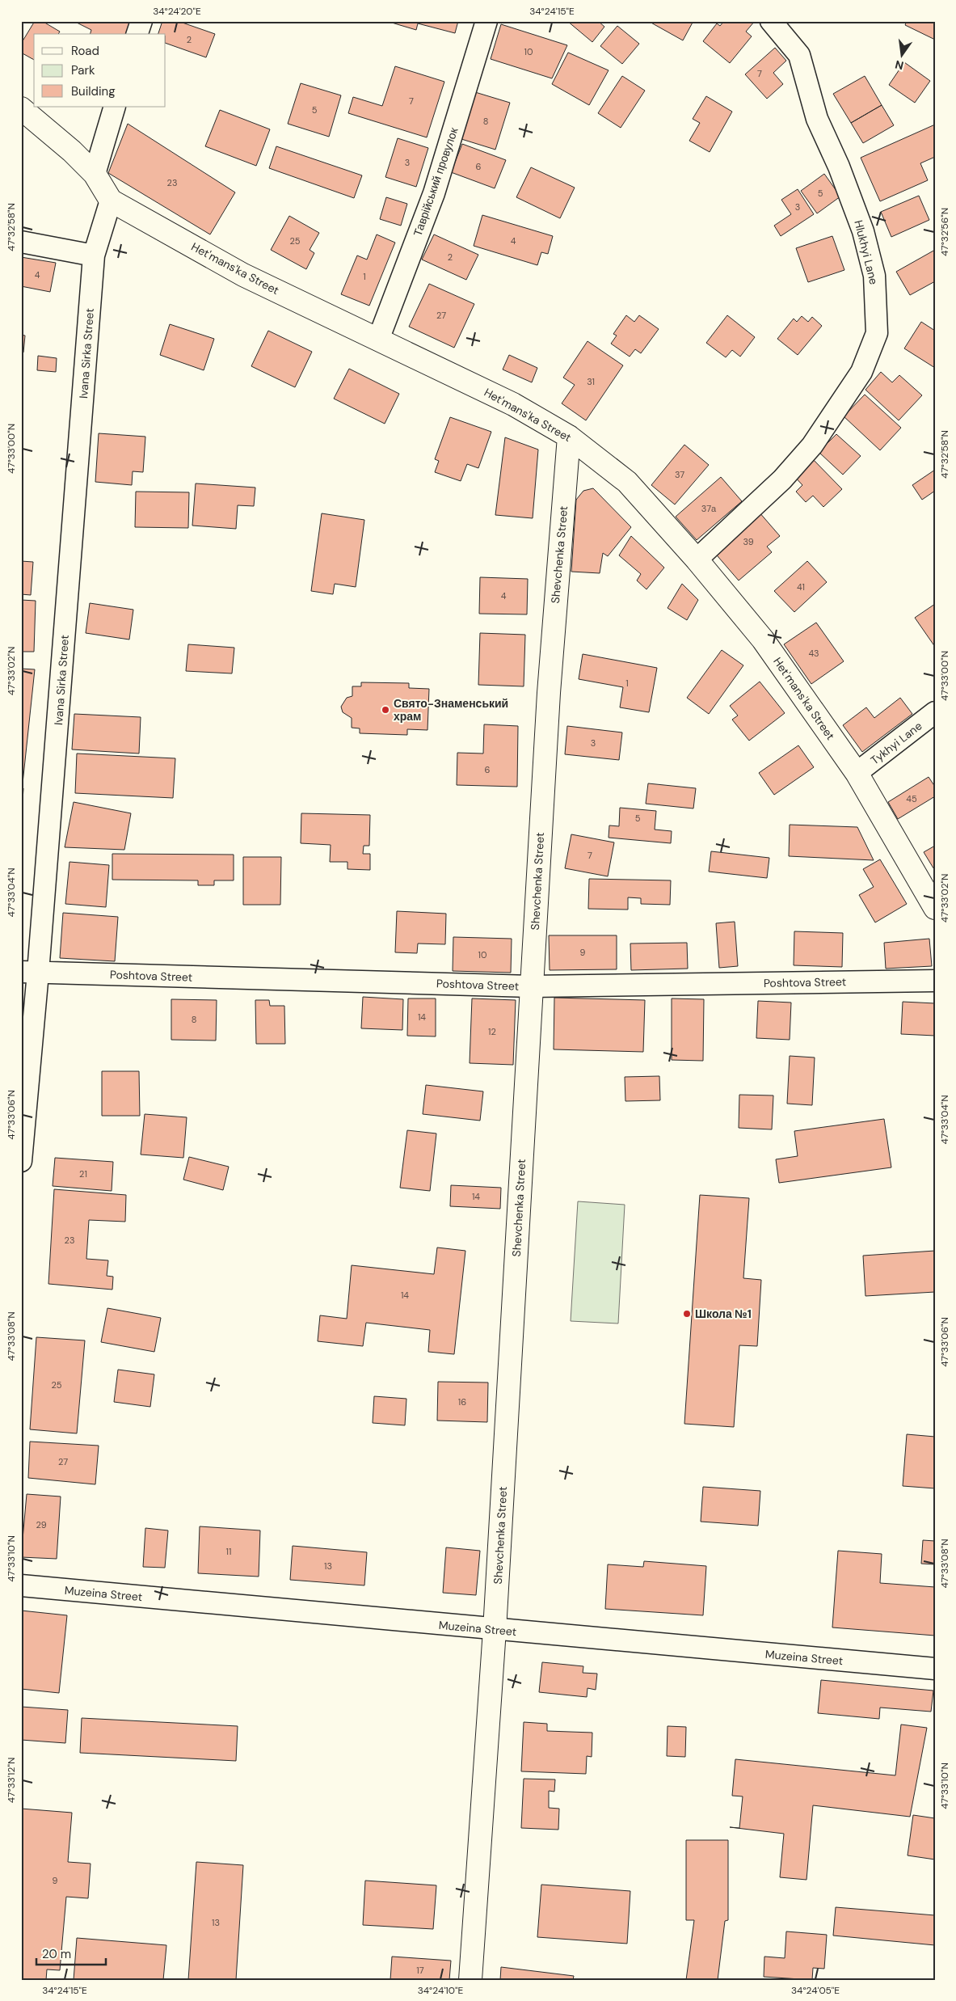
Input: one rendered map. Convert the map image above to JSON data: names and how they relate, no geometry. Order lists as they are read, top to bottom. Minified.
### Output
{"streets":{"street":["Таврійський провулок","Hlukhyi Lane","Het'mans'ka Street","Ivana Sirka Street","Shevchenka Street","Tykhyi Lane","Poshtova Street","Muzeina Street"]},"crossings":[["Таврійський провулок","Het'mans'ka Street"],["Hlukhyi Lane","Het'mans'ka Street"],["Het'mans'ka Street","Ivana Sirka Street"],["Het'mans'ka Street","Shevchenka Street"],["Het'mans'ka Street","Tykhyi Lane"],["Ivana Sirka Street","Poshtova Street"],["Shevchenka Street","Poshtova Street"],["Shevchenka Street","Muzeina Street"]],"places":["Свято-Знаменський храм","Школа №1"],"house_numbers":["2","10","7","7","5","8","3","6","23","5","3","25","4","2","4","1","27","31","37","37а","39","41","4","43","1","3","6","45","5","7","9","10","14","8","12","21","14","23","14","25","16","27","29","11","13","9","13","17"],"legend":["Road","Park","Building"],"scale_bar":"20 m","north":"bottom","coordinates":["34°24'20\"E","34°24'15\"E","47°32'58\"N","47°32'56\"N","47°33'00\"N","47°33'02\"N","47°33'04\"N","47°33'06\"N","47°33'08\"N","47°33'10\"N","47°33'12\"N","34°24'10\"E","34°24'05\"E"]}
